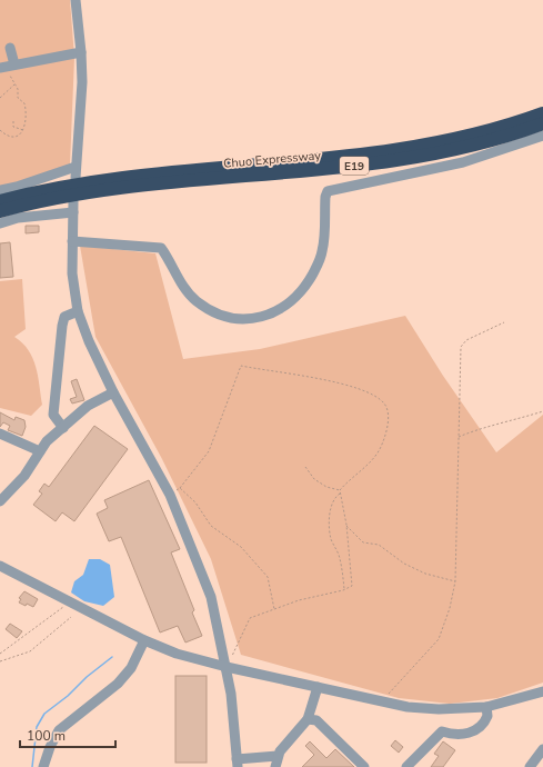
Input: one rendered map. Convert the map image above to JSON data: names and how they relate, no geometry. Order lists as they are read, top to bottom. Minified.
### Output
{"streets":{"highway":["Chuo Expressway","E19"]},"scale_bar":"100 m"}
